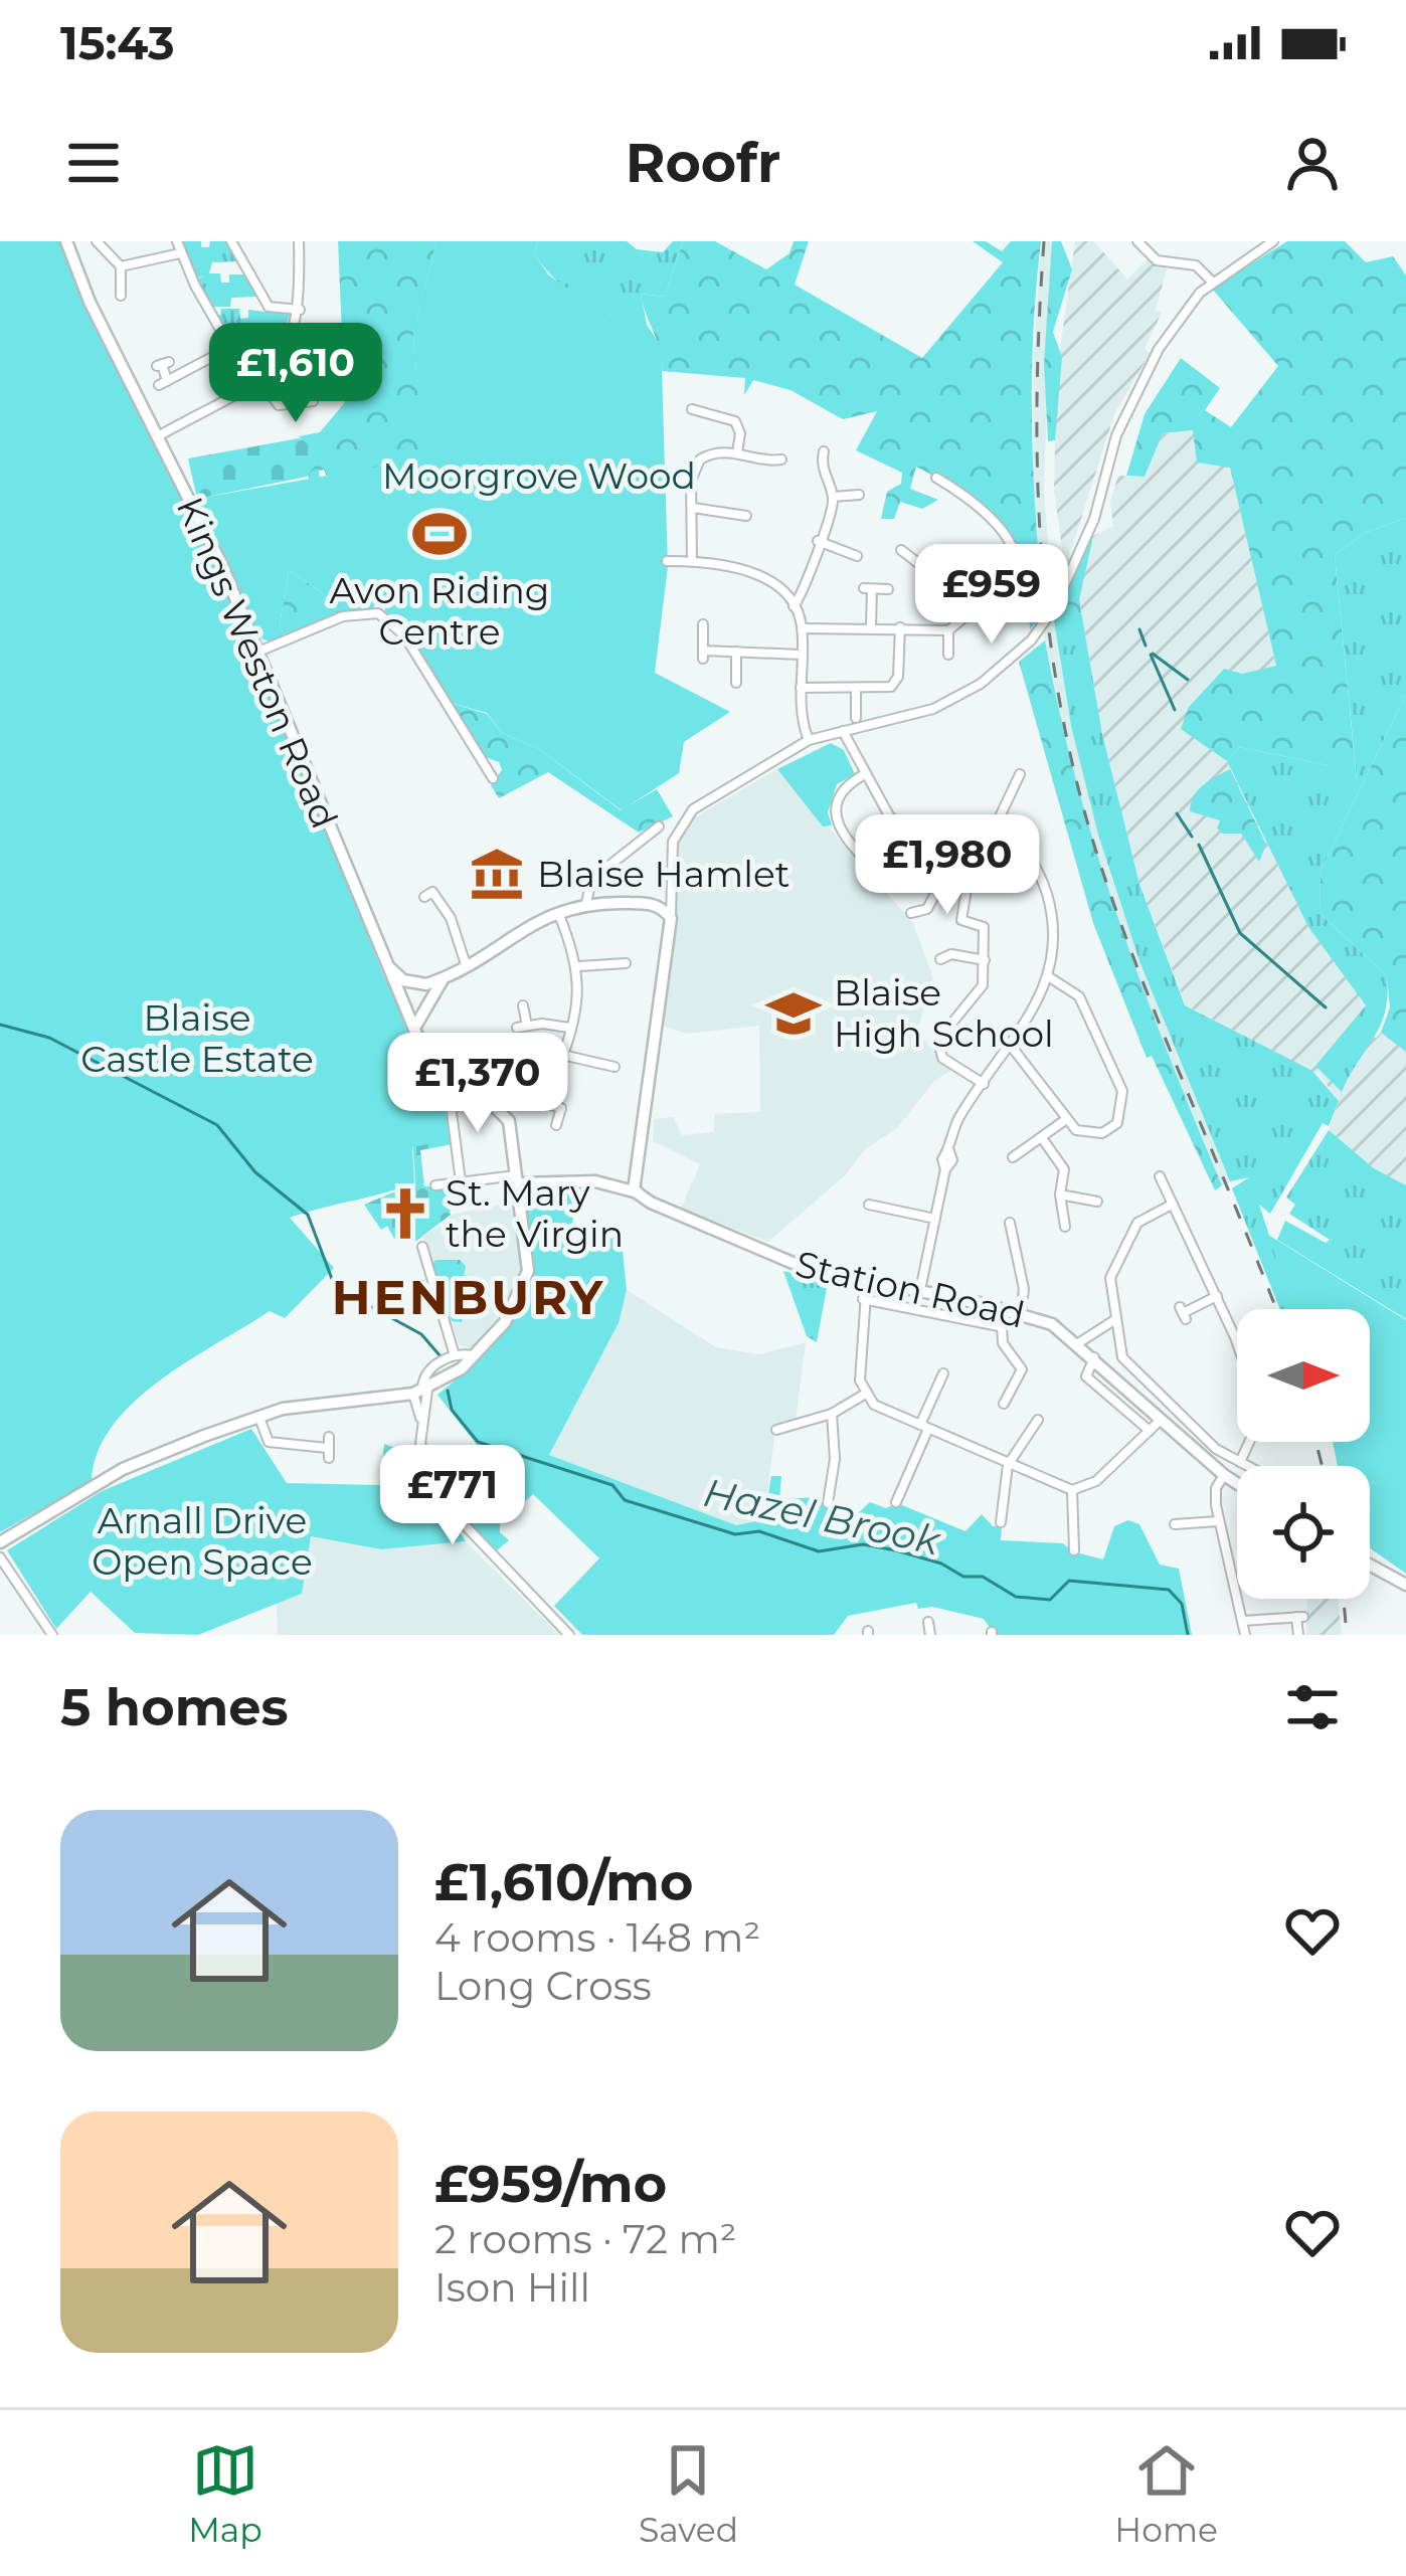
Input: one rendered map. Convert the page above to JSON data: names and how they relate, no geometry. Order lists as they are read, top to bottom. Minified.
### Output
{"streets":{"main road":["Kings Weston Road","Station Road"]},"districts":["HENBURY"],"water":["Hazel Brook"],"parks":["Moorgrove Wood","Blaise Castle Estate","Arnall Drive Open Space"],"places":{"sports":["Avon Riding Centre"],"museum":["Blaise Hamlet"],"school or university":["Blaise High School"],"church":["St. Mary the Virgin"]},"north":"right","page":{"status":"15:43","header":"Roofr","price":["£1,610","£959","£1,980","£1,370","£771"],"heading":"5 homes","list":[{"name":"£1,610/mo","note":"4 rooms · 148 m² · Long Cross"},{"name":"£959/mo","note":"2 rooms · 72 m² · Ison Hill"}],"tabs":["Map","Saved","Home"]}}
